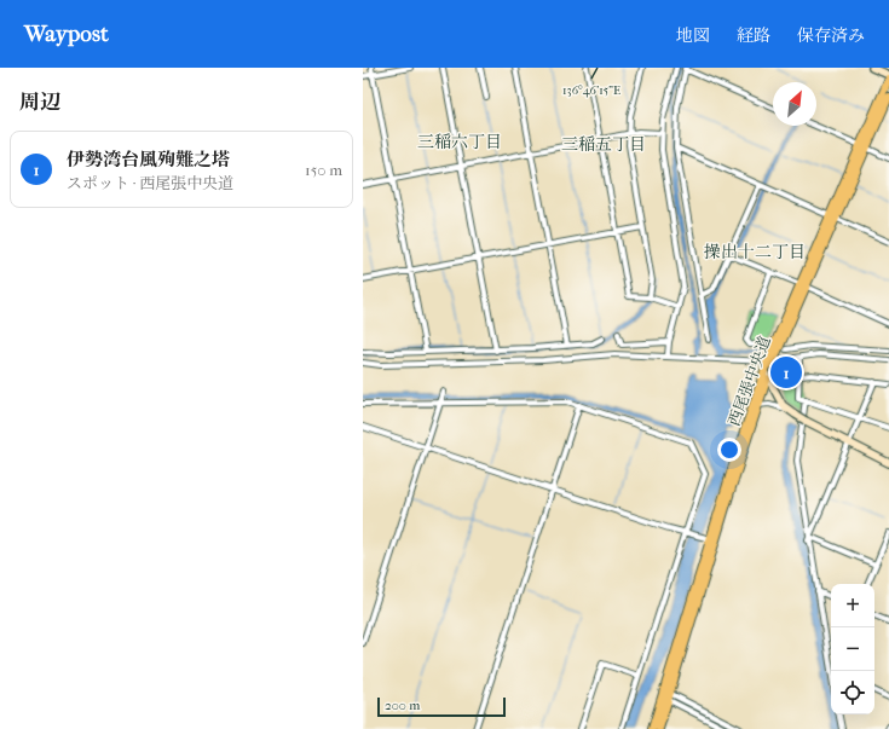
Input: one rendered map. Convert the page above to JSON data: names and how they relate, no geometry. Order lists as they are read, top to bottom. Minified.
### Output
{"streets":{"main road":["西尾張中央道"]},"districts":["三稲六丁目","三稲五丁目","操出十二丁目"],"scale_bar":"200 m","north":"top right","page":{"header":"Waypost","nav":["地図","経路","保存済み"],"heading":"周辺","list":[{"mark":"1","name":"伊勢湾台風殉難之塔","note":"スポット · 西尾張中央道","value":"150 m"}],"pins":"1","map_buttons":["+","−"],"scale":"200 m"},"coordinates":["136°46'15\"E"]}
